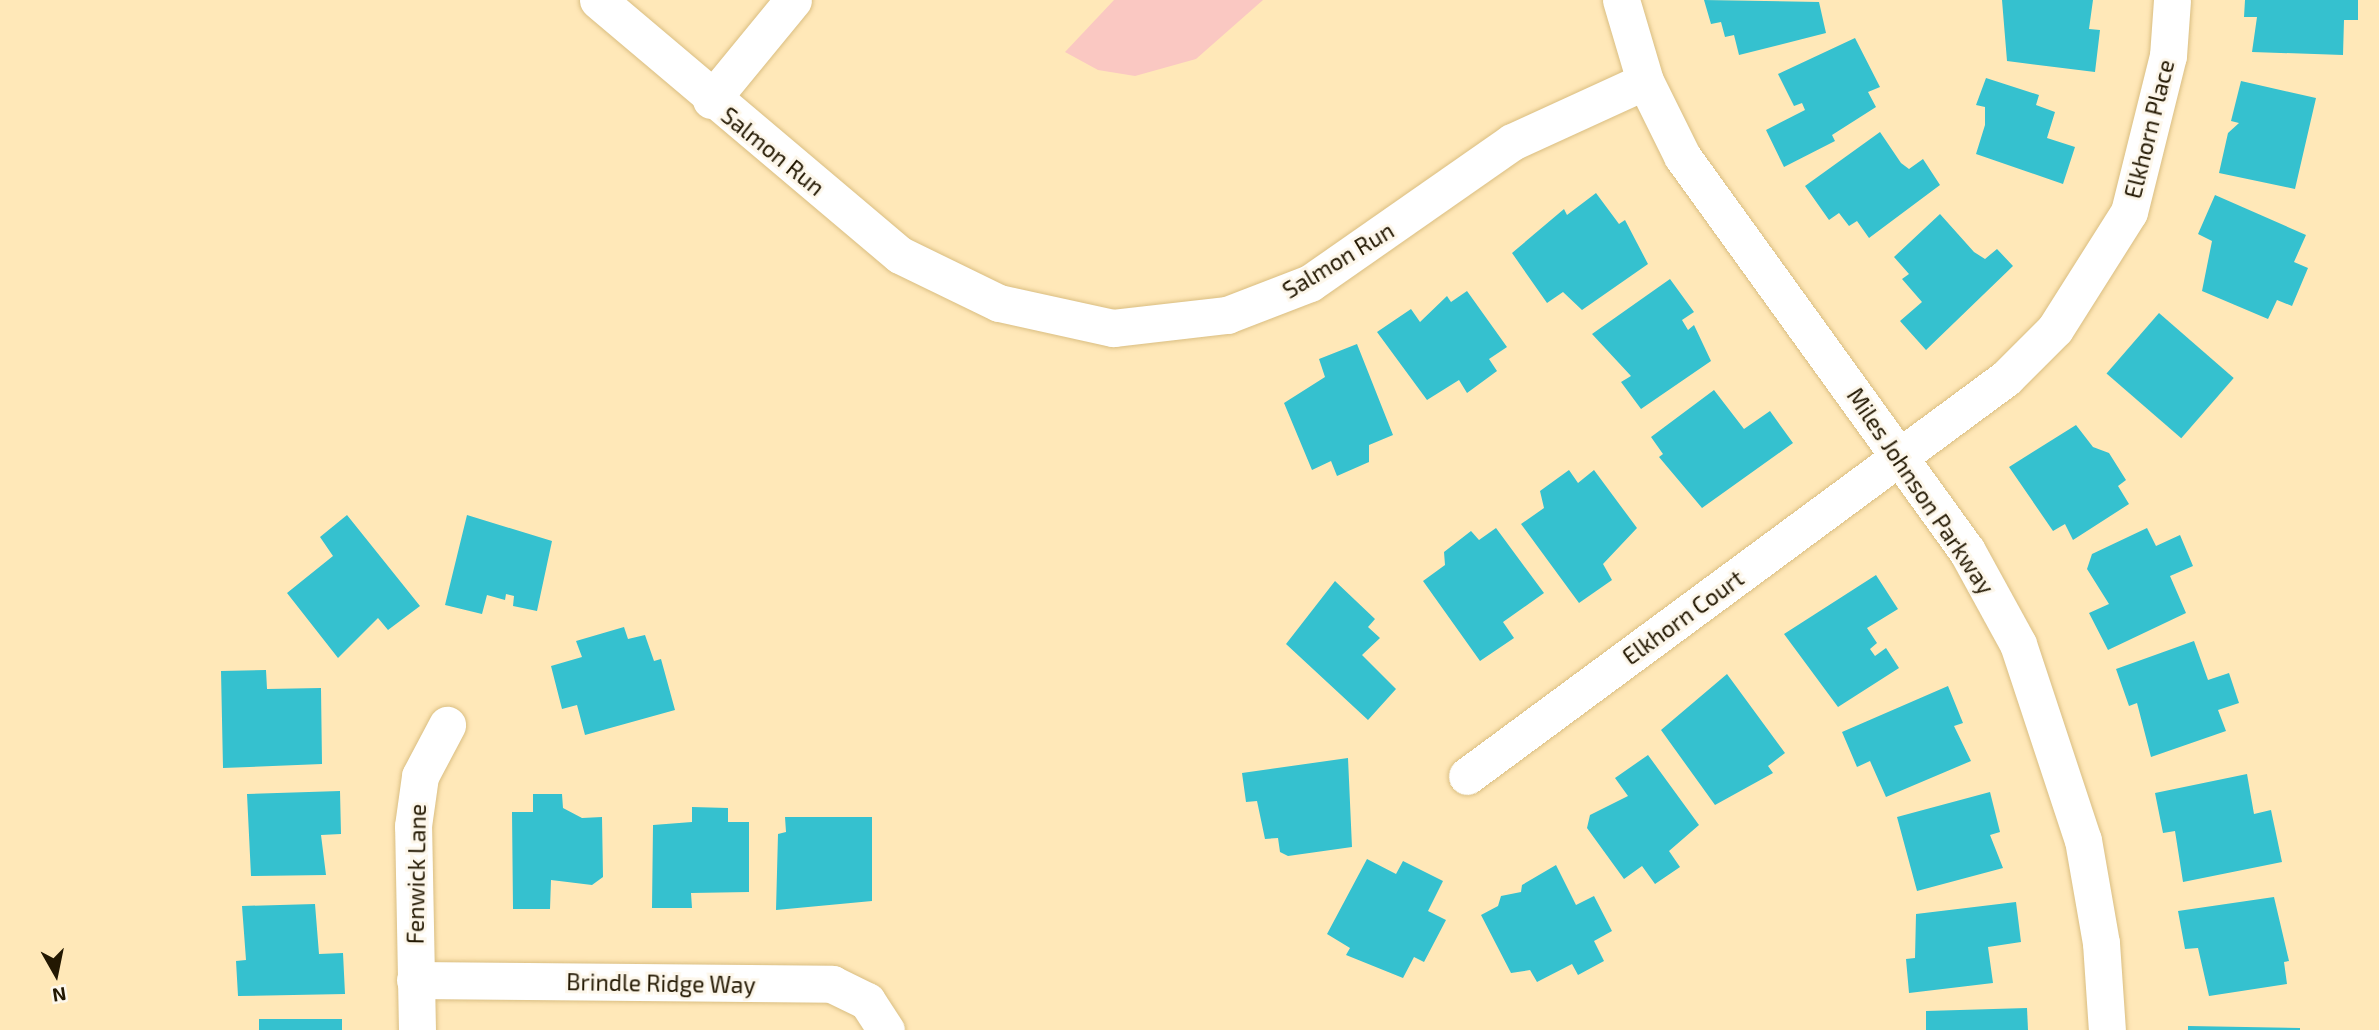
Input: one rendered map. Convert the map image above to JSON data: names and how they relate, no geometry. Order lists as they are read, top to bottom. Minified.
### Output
{"streets":{"street":["Elkhorn Place","Salmon Run","Miles Johnson Parkway","Elkhorn Court","Fenwick Lane","Brindle Ridge Way"]},"crossings":[["Elkhorn Place","Miles Johnson Parkway"],["Elkhorn Place","Elkhorn Court"],["Salmon Run","Miles Johnson Parkway"],["Miles Johnson Parkway","Elkhorn Court"],["Fenwick Lane","Brindle Ridge Way"]],"north":"bottom"}
